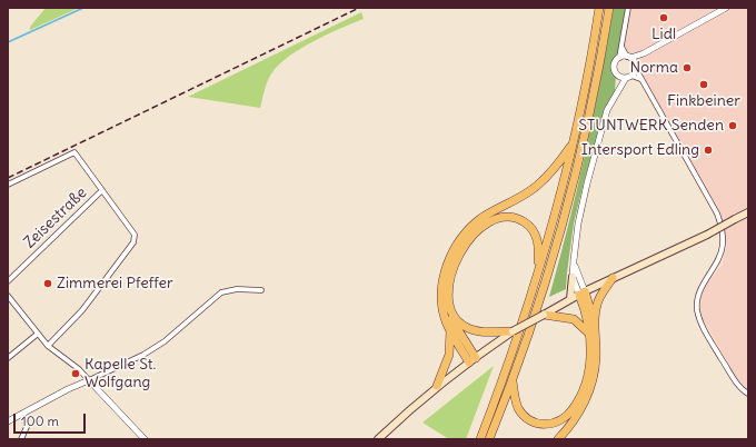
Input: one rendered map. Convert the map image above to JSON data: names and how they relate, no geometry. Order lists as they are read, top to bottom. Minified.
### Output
{"streets":{"street":["Zeisestraße"]},"places":["Lidl","Norma","Finkbeiner","STUNTWERK Senden","Intersport Edling","Zimmerei Pfeffer","Kapelle St. Wolfgang"],"scale_bar":"100 m"}
